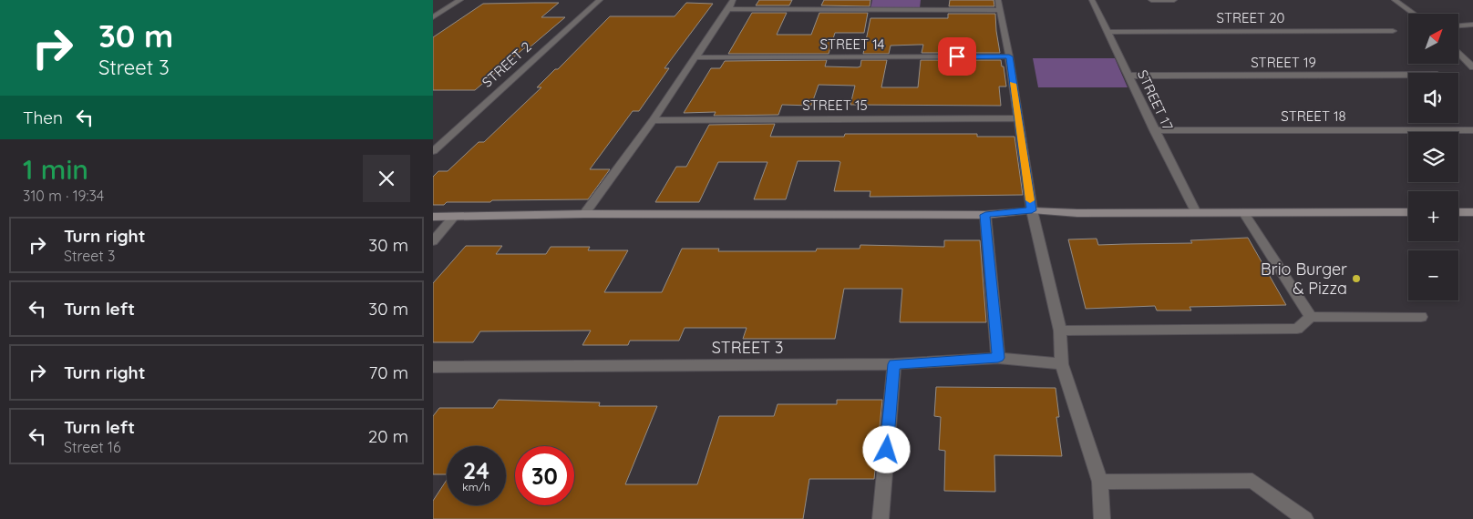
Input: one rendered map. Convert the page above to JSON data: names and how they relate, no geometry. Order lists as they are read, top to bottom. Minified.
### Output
{"streets":{"street":["STREET 20","STREET 14","STREET 19","STREET 2","STREET 17","STREET 15","STREET 18","STREET 3"]},"crossings":[["STREET 20","STREET 17"],["STREET 19","STREET 17"],["STREET 17","STREET 18"]],"places":["Brio Burger & Pizza"],"north":"top right","page":{"turn":["30 m","Street 3"],"map_buttons":["+","−"],"then":"Then","heading":["1 min","310 m · 19:34"],"list":[{"name":"Turn right","note":"Street 3","value":"30 m"},{"name":"Turn left","value":"30 m"},{"name":"Turn right","value":"70 m"},{"name":"Turn left","note":"Street 16","value":"20 m"}],"speed":"24 km/h","limit":"30"}}
